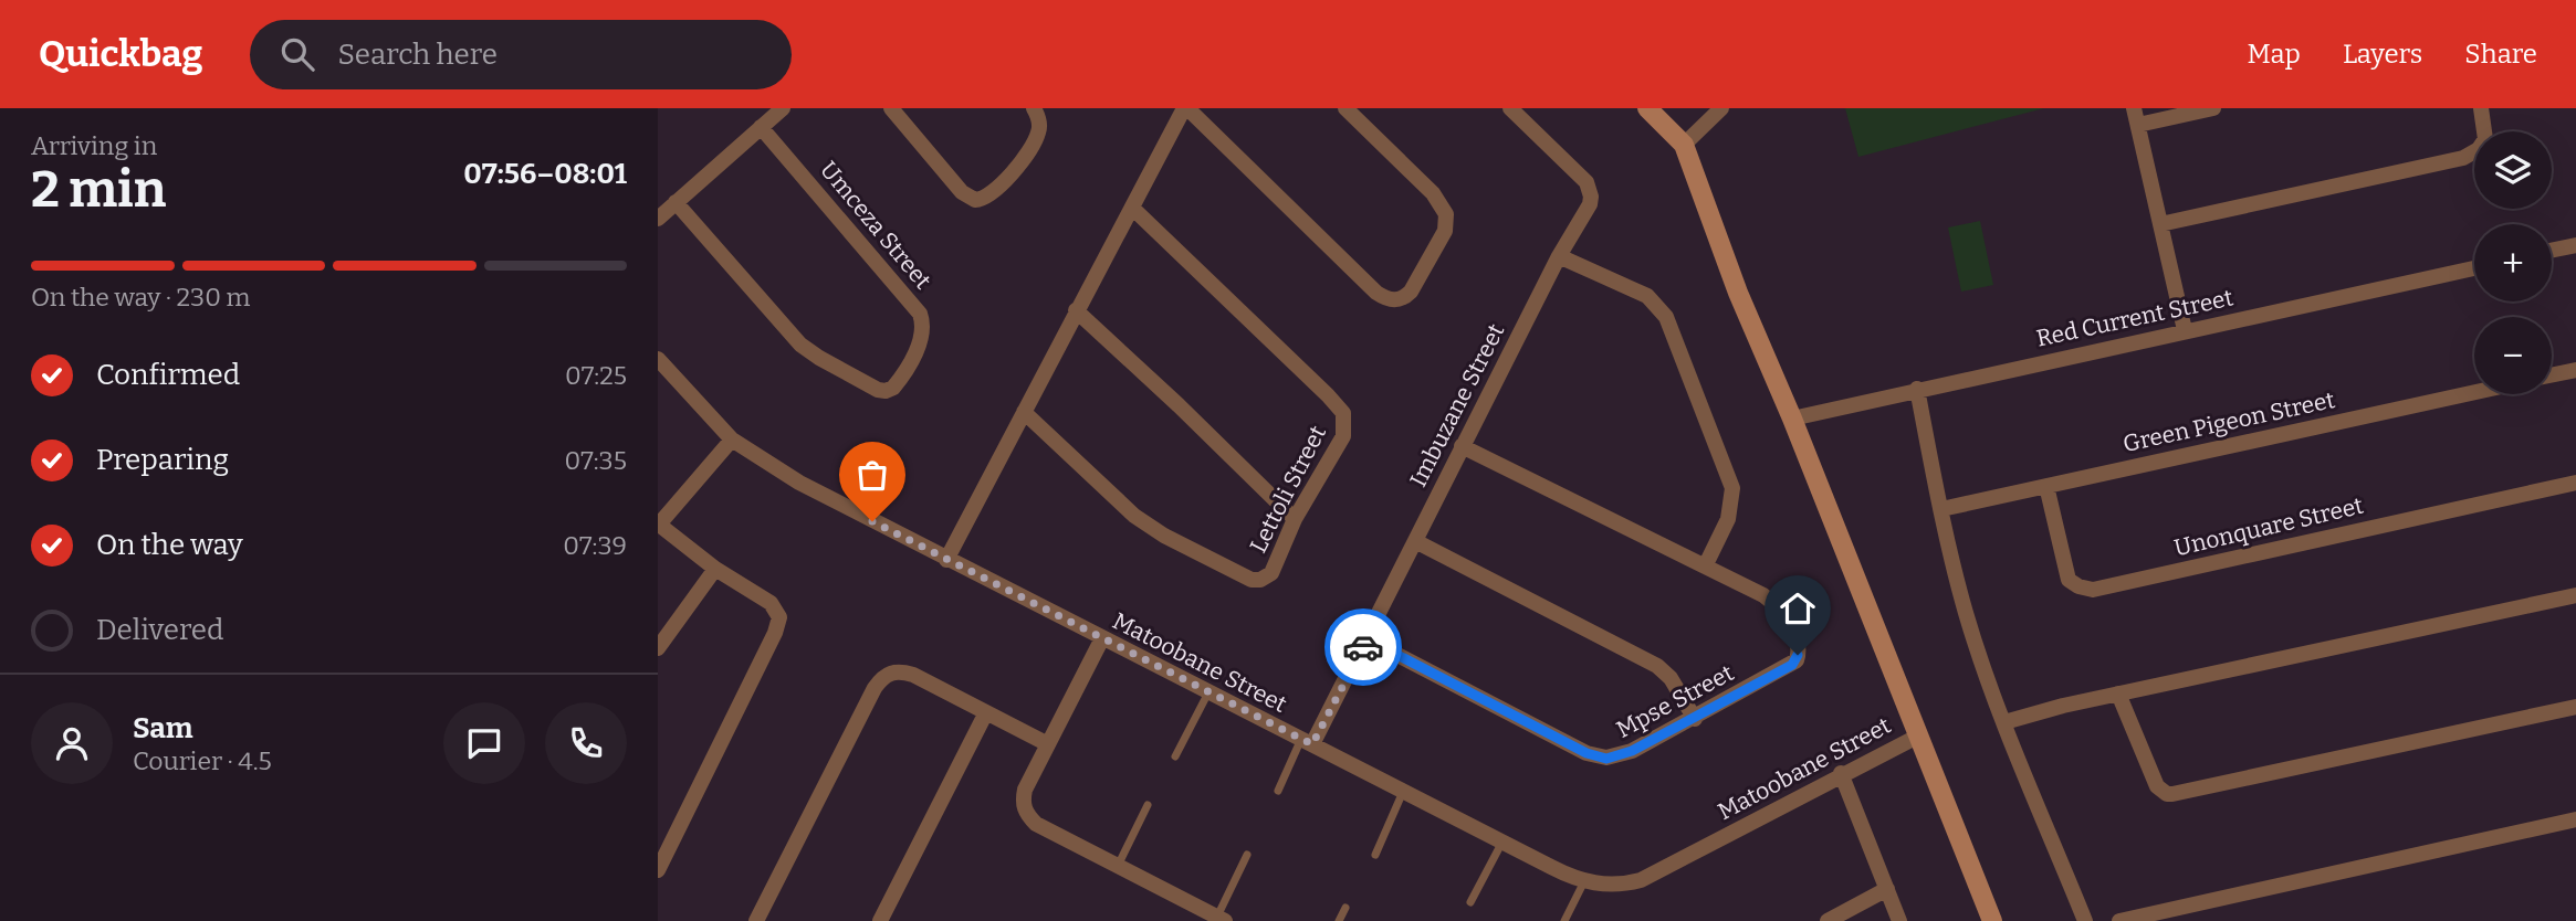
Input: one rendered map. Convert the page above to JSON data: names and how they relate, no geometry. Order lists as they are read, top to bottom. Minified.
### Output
{"streets":{"street":["Umceza Street","Red Current Street","Imbuzane Street","Green Pigeon Street","Lettoli Street","Unonquare Street","Matoobane Street","Mpse Street"]},"crossings":[["Imbuzane Street","Matoobane Street"],["Imbuzane Street","Mpse Street"],["Green Pigeon Street","Unonquare Street"]],"page":{"header":"Quickbag","search":"Search here","nav":["Map","Layers","Share"],"heading":["2 min","Arriving in","07:56–08:01"],"panel":["Sam","Courier · 4.5"],"map_buttons":["+","−"],"bar":"On the way · 230 m","list":[["Confirmed","07:25"],["Preparing","07:35"],["On the way","07:39"],"Delivered"]}}
